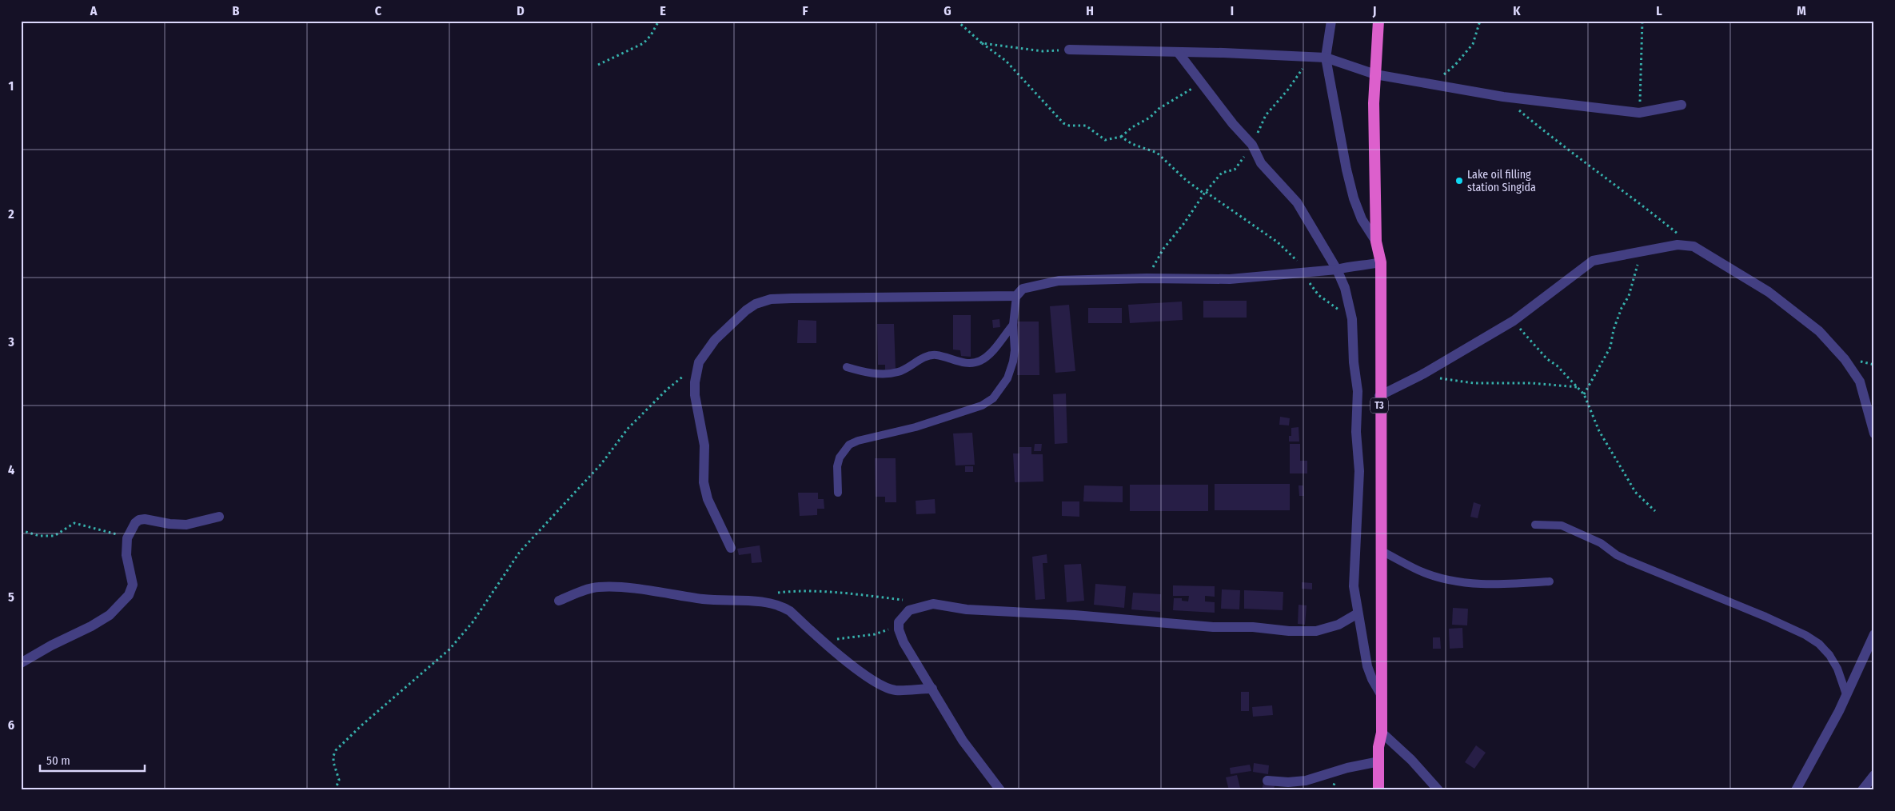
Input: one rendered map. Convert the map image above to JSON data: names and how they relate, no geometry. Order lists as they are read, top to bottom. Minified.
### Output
{"streets":{"highway":["T3"]},"places":["Lake oil filling station Singida"],"scale_bar":"50 m","grid":{"columns":["A","B","C","D","E","F","G","H","I","J","K","L","M"],"rows":["1","2","3","4","5","6"]}}
